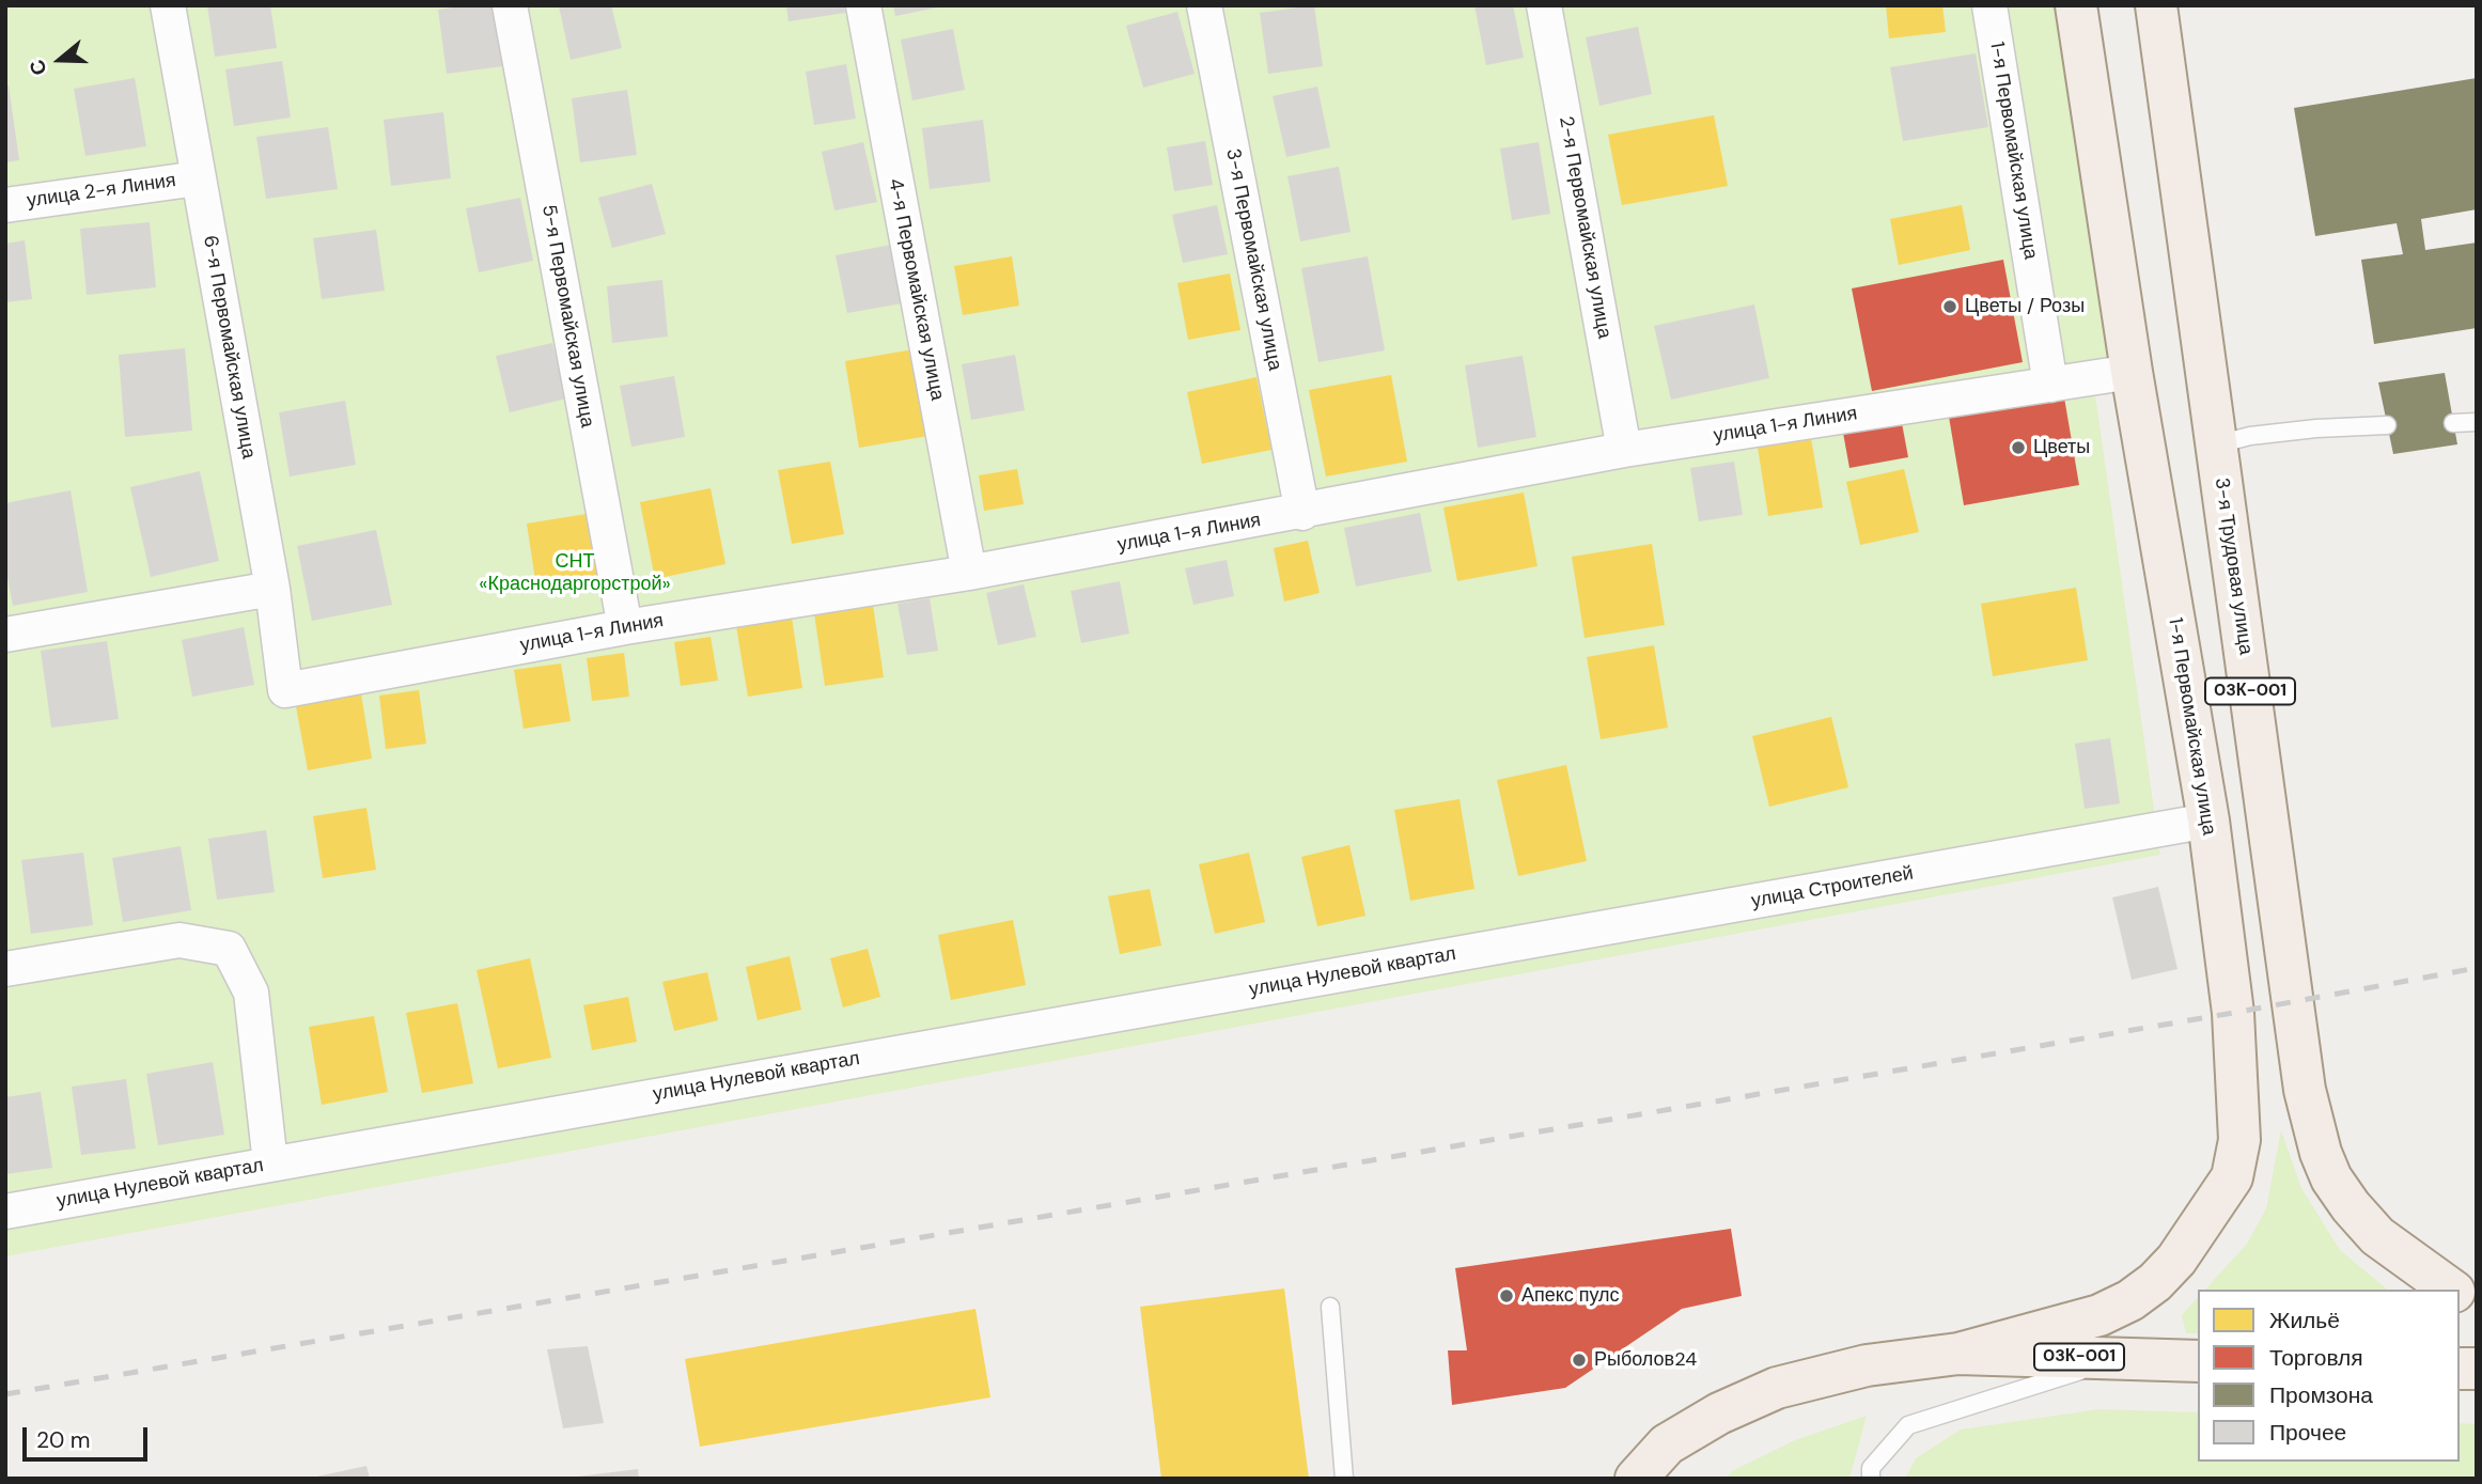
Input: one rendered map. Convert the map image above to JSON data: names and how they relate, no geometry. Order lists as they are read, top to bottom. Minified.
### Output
{"streets":{"main road":["1-я Первомайская улица","3-я Трудовая улица","03К-001"],"street":["улица 2-я Линия","2-я Первомайская улица","3-я Первомайская улица","4-я Первомайская улица","5-я Первомайская улица","6-я Первомайская улица","улица 1-я Линия","улица Строителей","улица Нулевой квартал"]},"crossings":[["1-я Первомайская улица","улица 1-я Линия"],["1-я Первомайская улица","03К-001"],["1-я Первомайская улица","улица Строителей"],["улица 2-я Линия","6-я Первомайская улица"],["2-я Первомайская улица","улица 1-я Линия"],["3-я Первомайская улица","улица 1-я Линия"],["4-я Первомайская улица","улица 1-я Линия"],["5-я Первомайская улица","улица 1-я Линия"],["6-я Первомайская улица","улица 1-я Линия"],["улица 1-я Линия","03К-001"],["улица Строителей","улица Нулевой квартал"]],"parks":["СНТ «Краснодаргорстрой»"],"places":["Цветы / Розы","Цветы","Апекс пулс","Рыболов24"],"legend":["Жильё","Торговля","Промзона","Прочее"],"scale_bar":"20 m","north":"left"}
